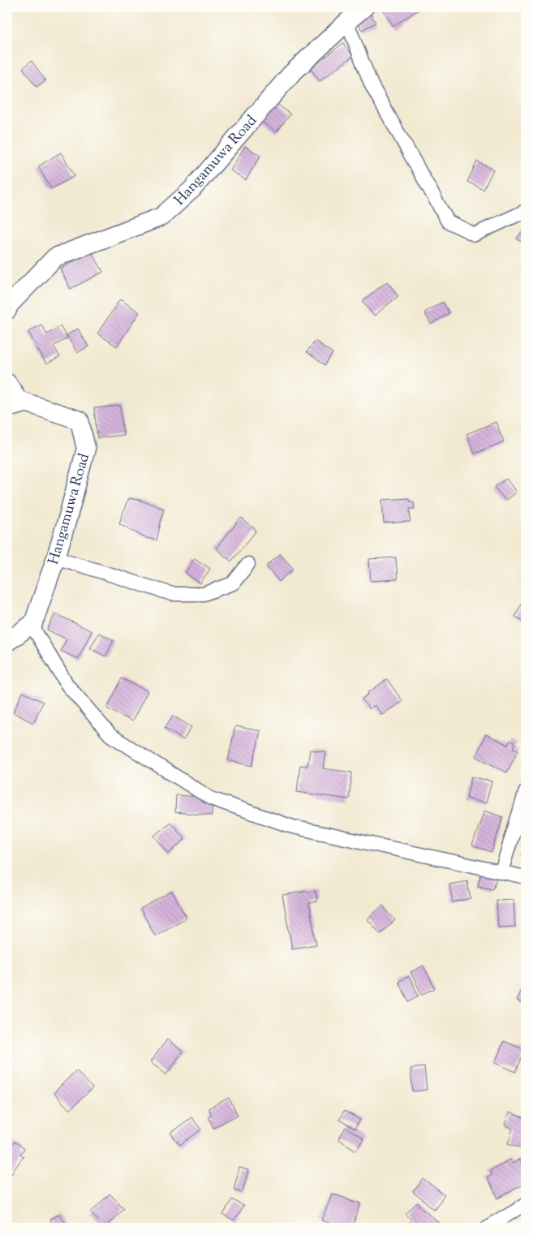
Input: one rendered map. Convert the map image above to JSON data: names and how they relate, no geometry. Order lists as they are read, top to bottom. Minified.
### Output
{"streets":{"street":["Hangamuwa Road"]}}
